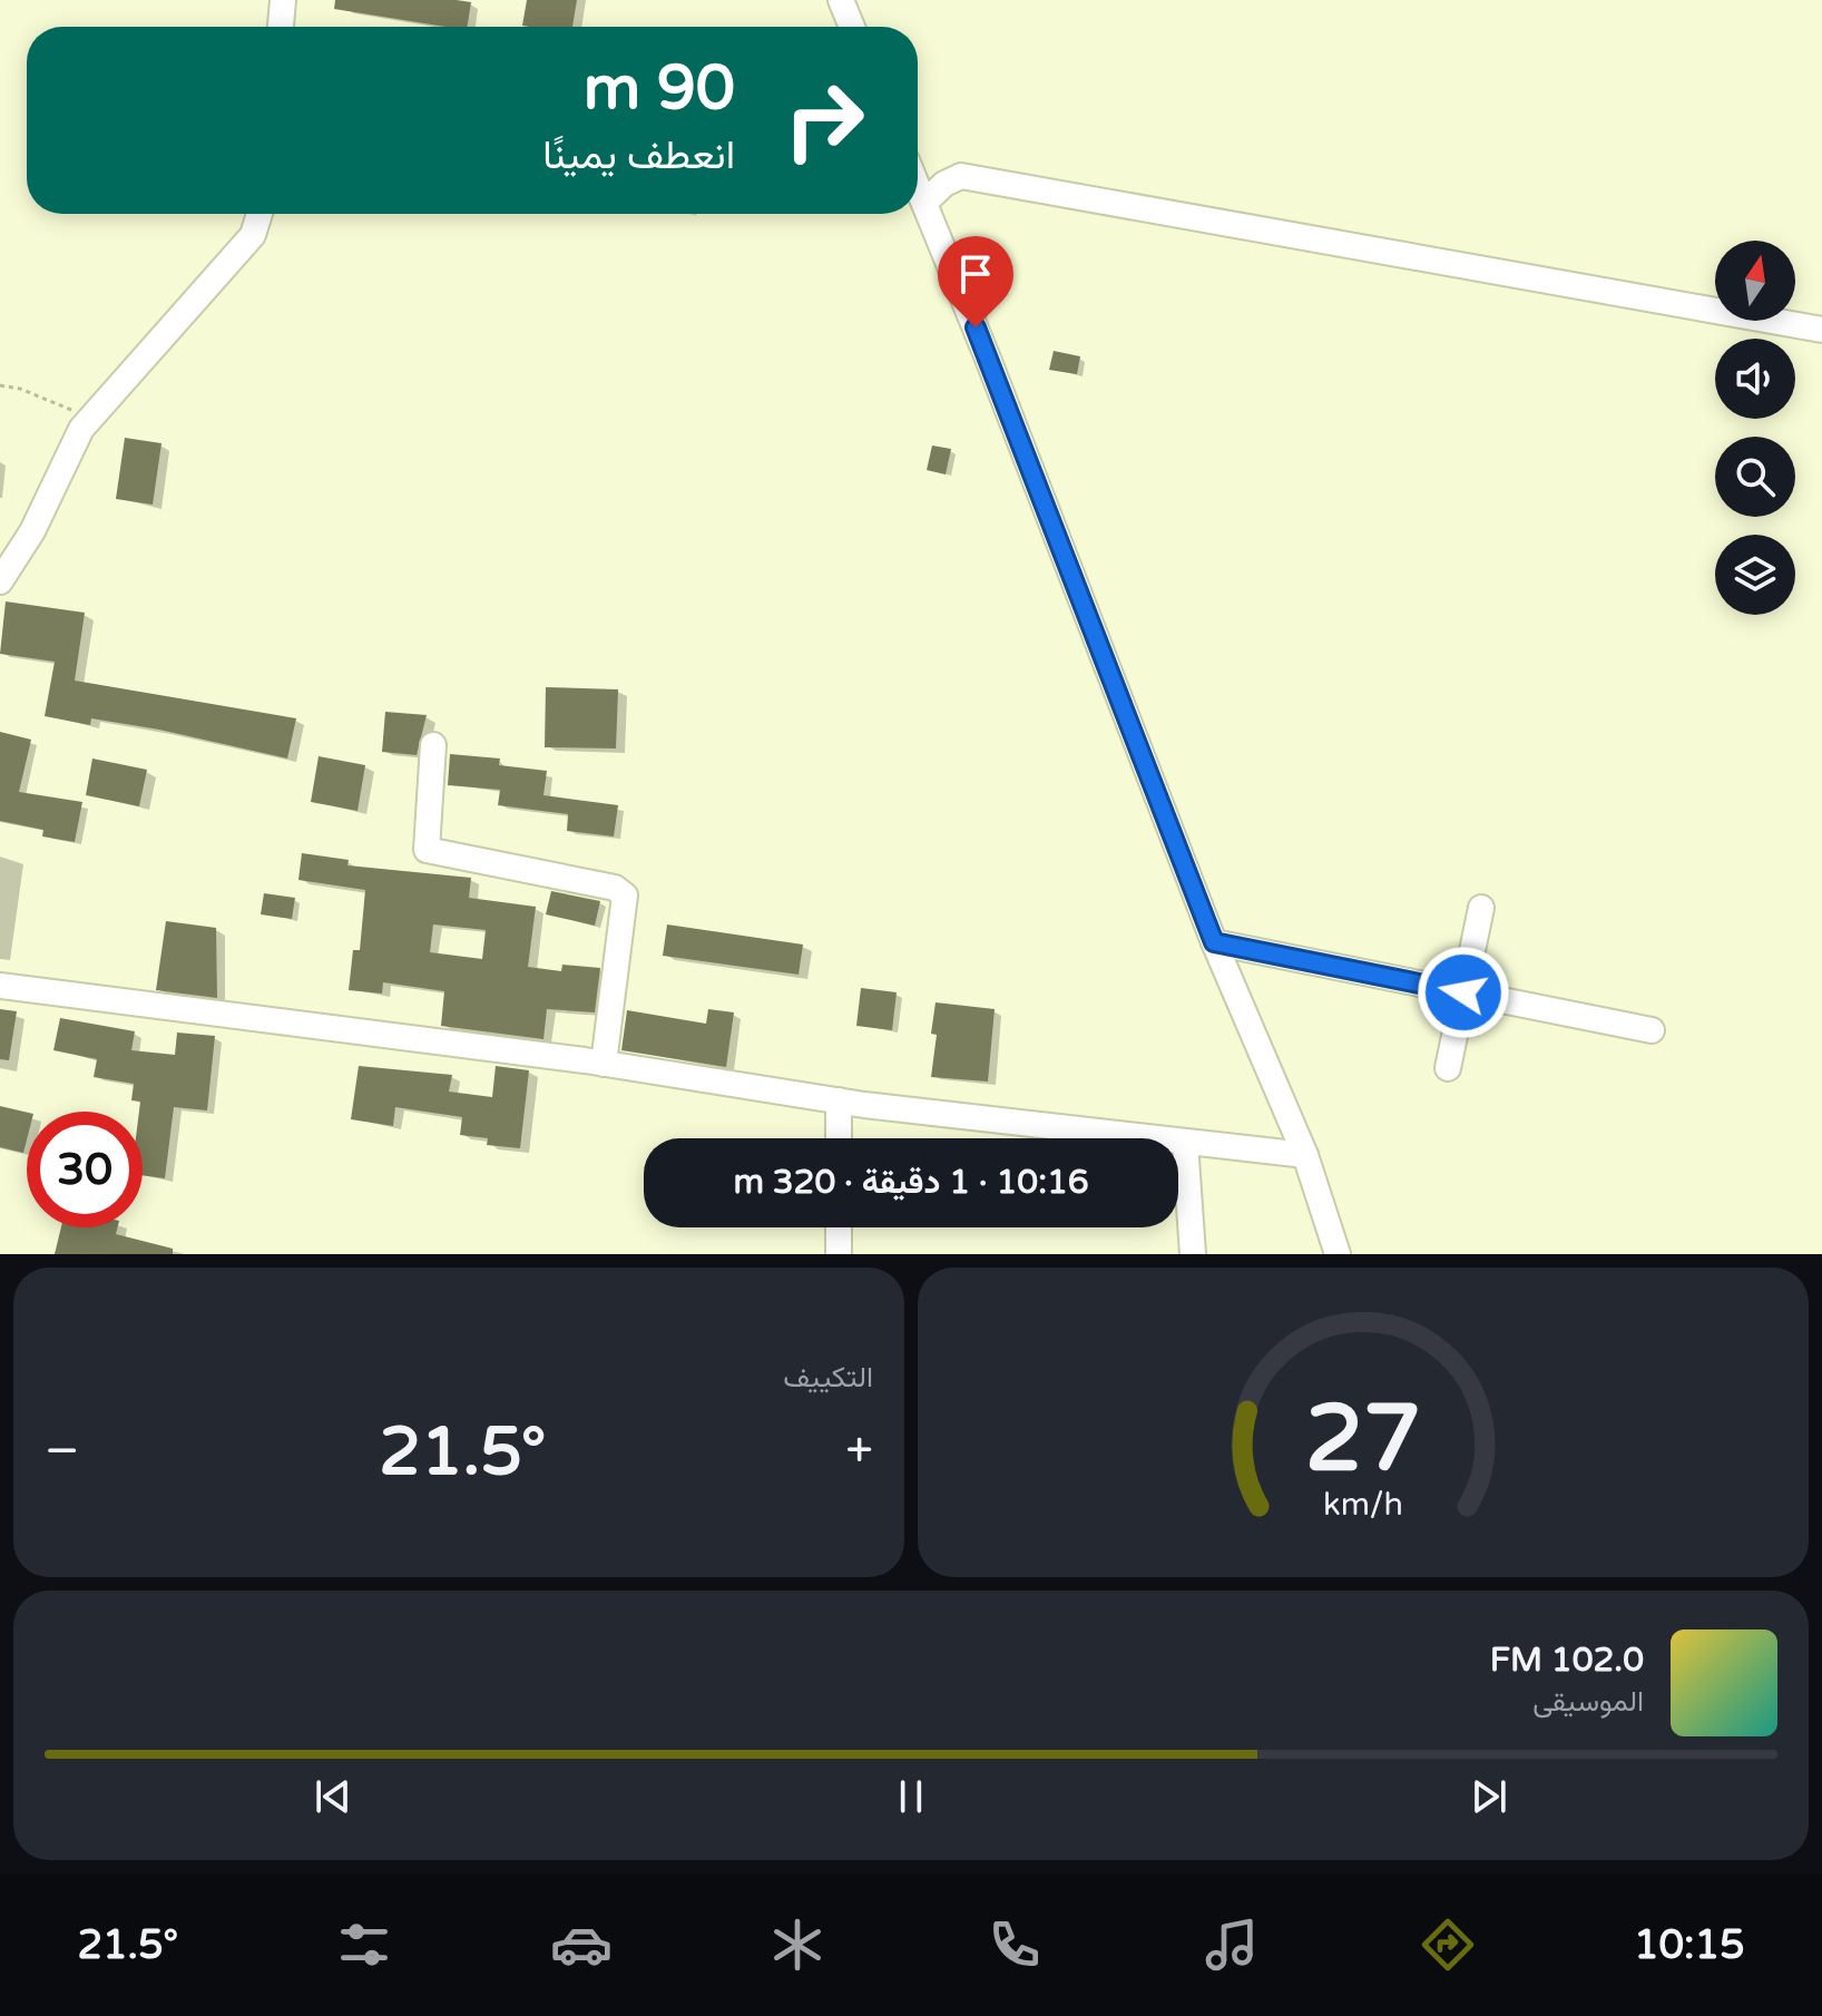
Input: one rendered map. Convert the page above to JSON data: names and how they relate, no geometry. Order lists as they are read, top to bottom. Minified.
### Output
{"north":"top","page":{"turn":["90 m","انعطف يمينًا"],"limit":"30","trip":"10:16 · 1 دقيقة · 320 m","tile":"التكييف","heat":["−","21.5°","+"],"song":["102.0 FM","الموسيقى"],"tabs":["10:15","21.5°"],"gauge":["27","km/h"]}}
